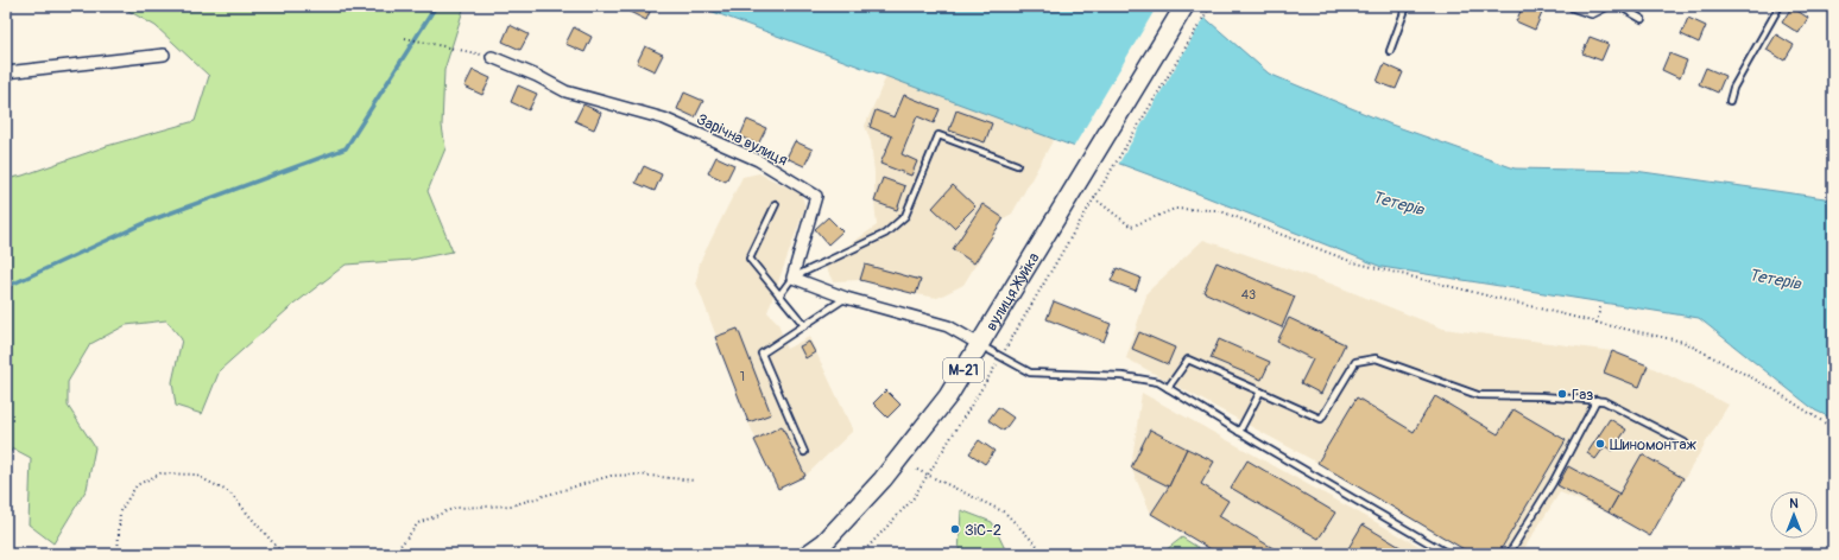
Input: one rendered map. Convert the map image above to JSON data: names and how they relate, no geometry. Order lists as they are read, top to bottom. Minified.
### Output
{"streets":{"highway":["вулиця Жуйка","М-21"],"street":["Зарічна вулиця"]},"water":["Тетерів"],"places":["Газ","Шиномонтаж","ЗіС-2"],"house_numbers":["43","1"],"north":"top"}
